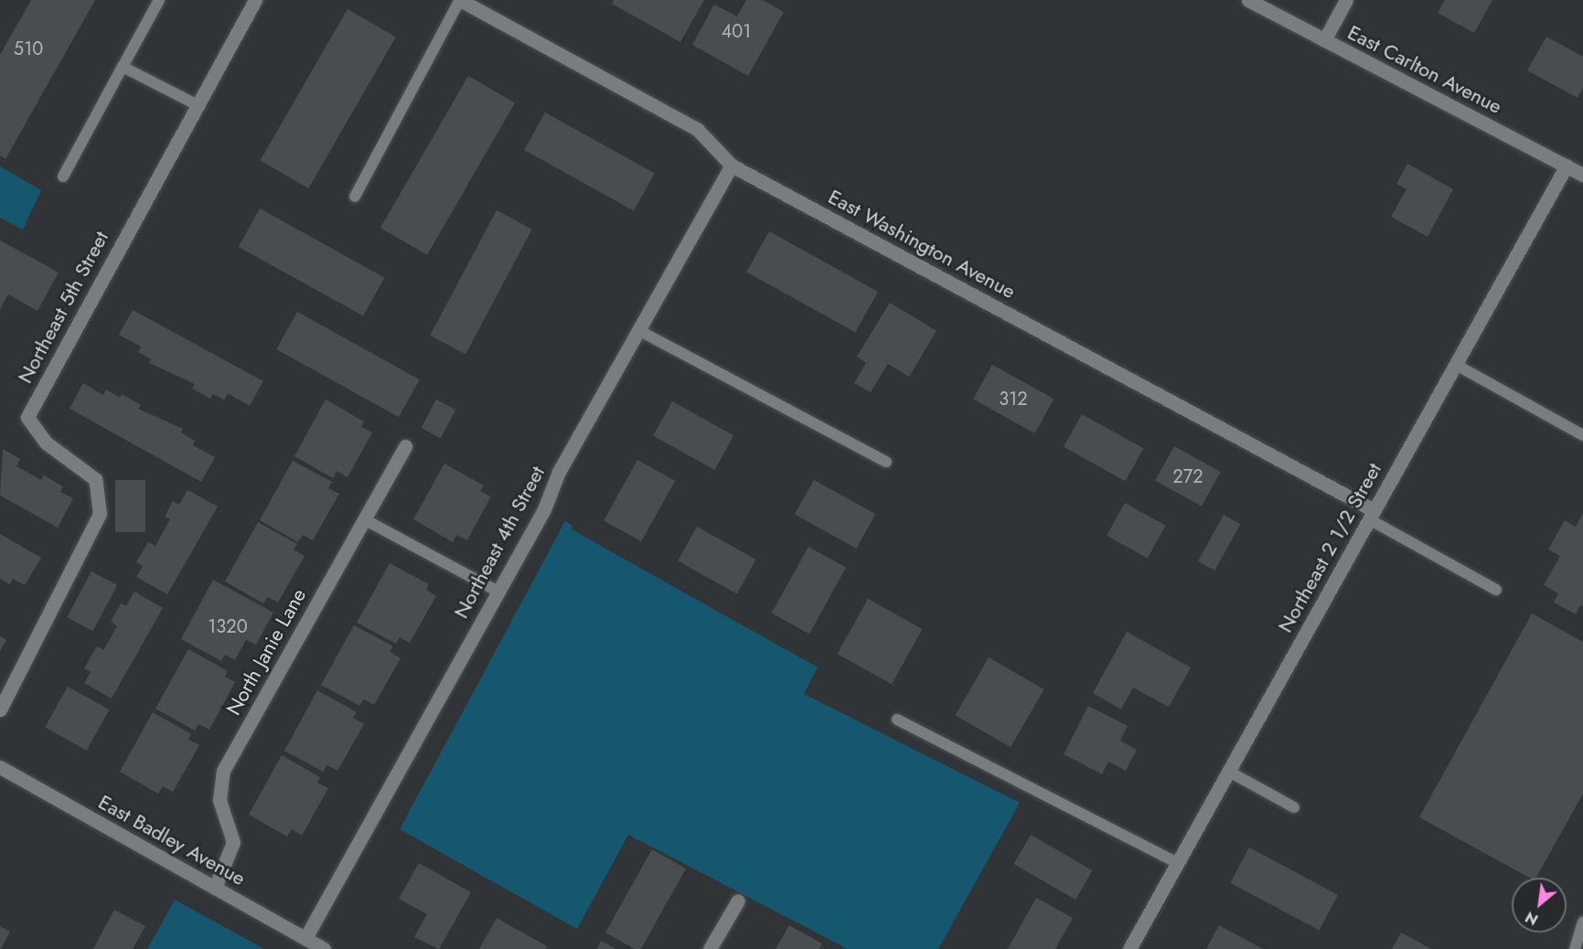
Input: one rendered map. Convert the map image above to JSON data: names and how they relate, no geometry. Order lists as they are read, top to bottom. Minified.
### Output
{"streets":{"street":["East Carlton Avenue","East Washington Avenue","Northeast 5th Street","Northeast 4th Street","Northeast 2 1/2 Street","North Janie Lane","East Badley Avenue"]},"crossings":[["East Carlton Avenue","Northeast 2 1/2 Street"],["East Washington Avenue","Northeast 4th Street"],["East Washington Avenue","Northeast 2 1/2 Street"],["Northeast 4th Street","East Badley Avenue"],["North Janie Lane","East Badley Avenue"]],"house_numbers":["401","510","312","272","1320"],"north":"bottom left"}
